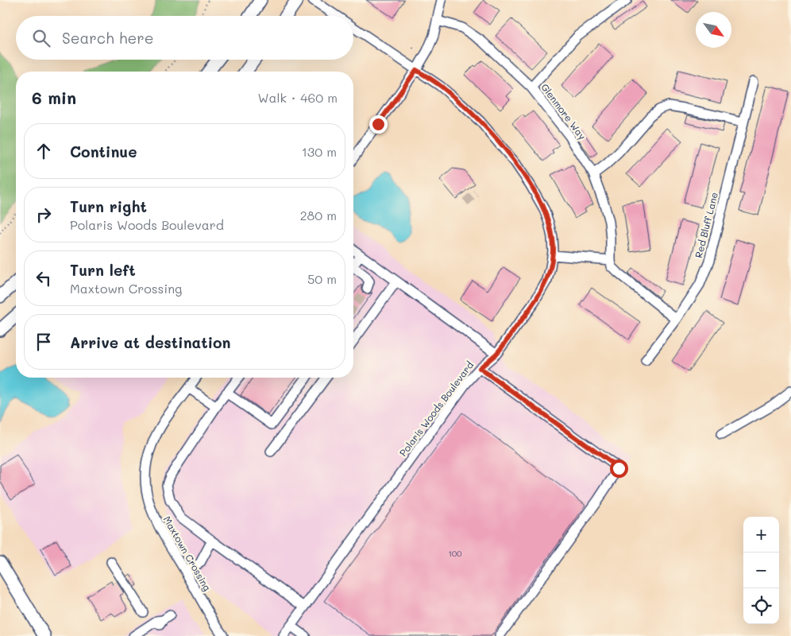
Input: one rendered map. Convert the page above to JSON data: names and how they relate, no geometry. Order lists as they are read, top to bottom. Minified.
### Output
{"streets":{"street":["Glenmore Way","Red Bluff Lane","Polaris Woods Boulevard","Maxtown Crossing"]},"house_numbers":["100"],"north":"bottom right","page":{"search":"Search here","heading":["6 min","Walk · 460 m"],"list":[["Continue","130 m"],["Turn right","Polaris Woods Boulevard","280 m"],["Turn left","Maxtown Crossing","50 m"],"Arrive at destination"],"map_buttons":["+","−"]}}
